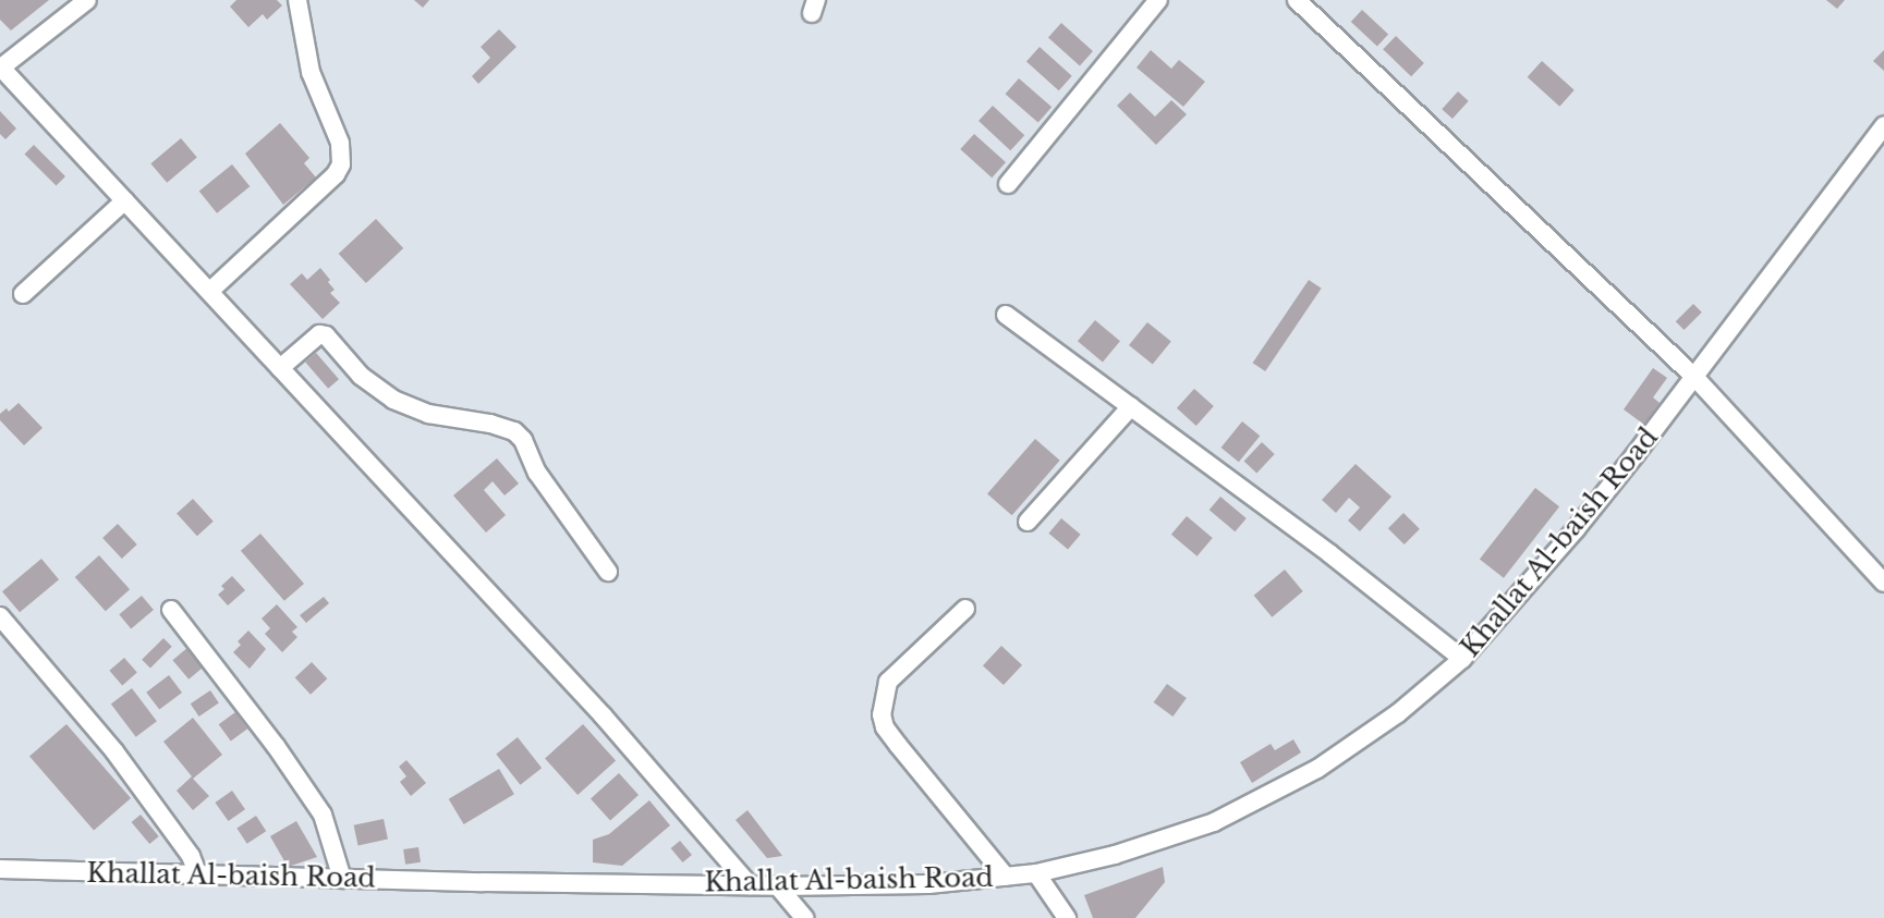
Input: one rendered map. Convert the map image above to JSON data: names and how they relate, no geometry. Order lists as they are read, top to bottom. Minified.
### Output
{"streets":{"street":["Khallat Al-baish Road"]}}
